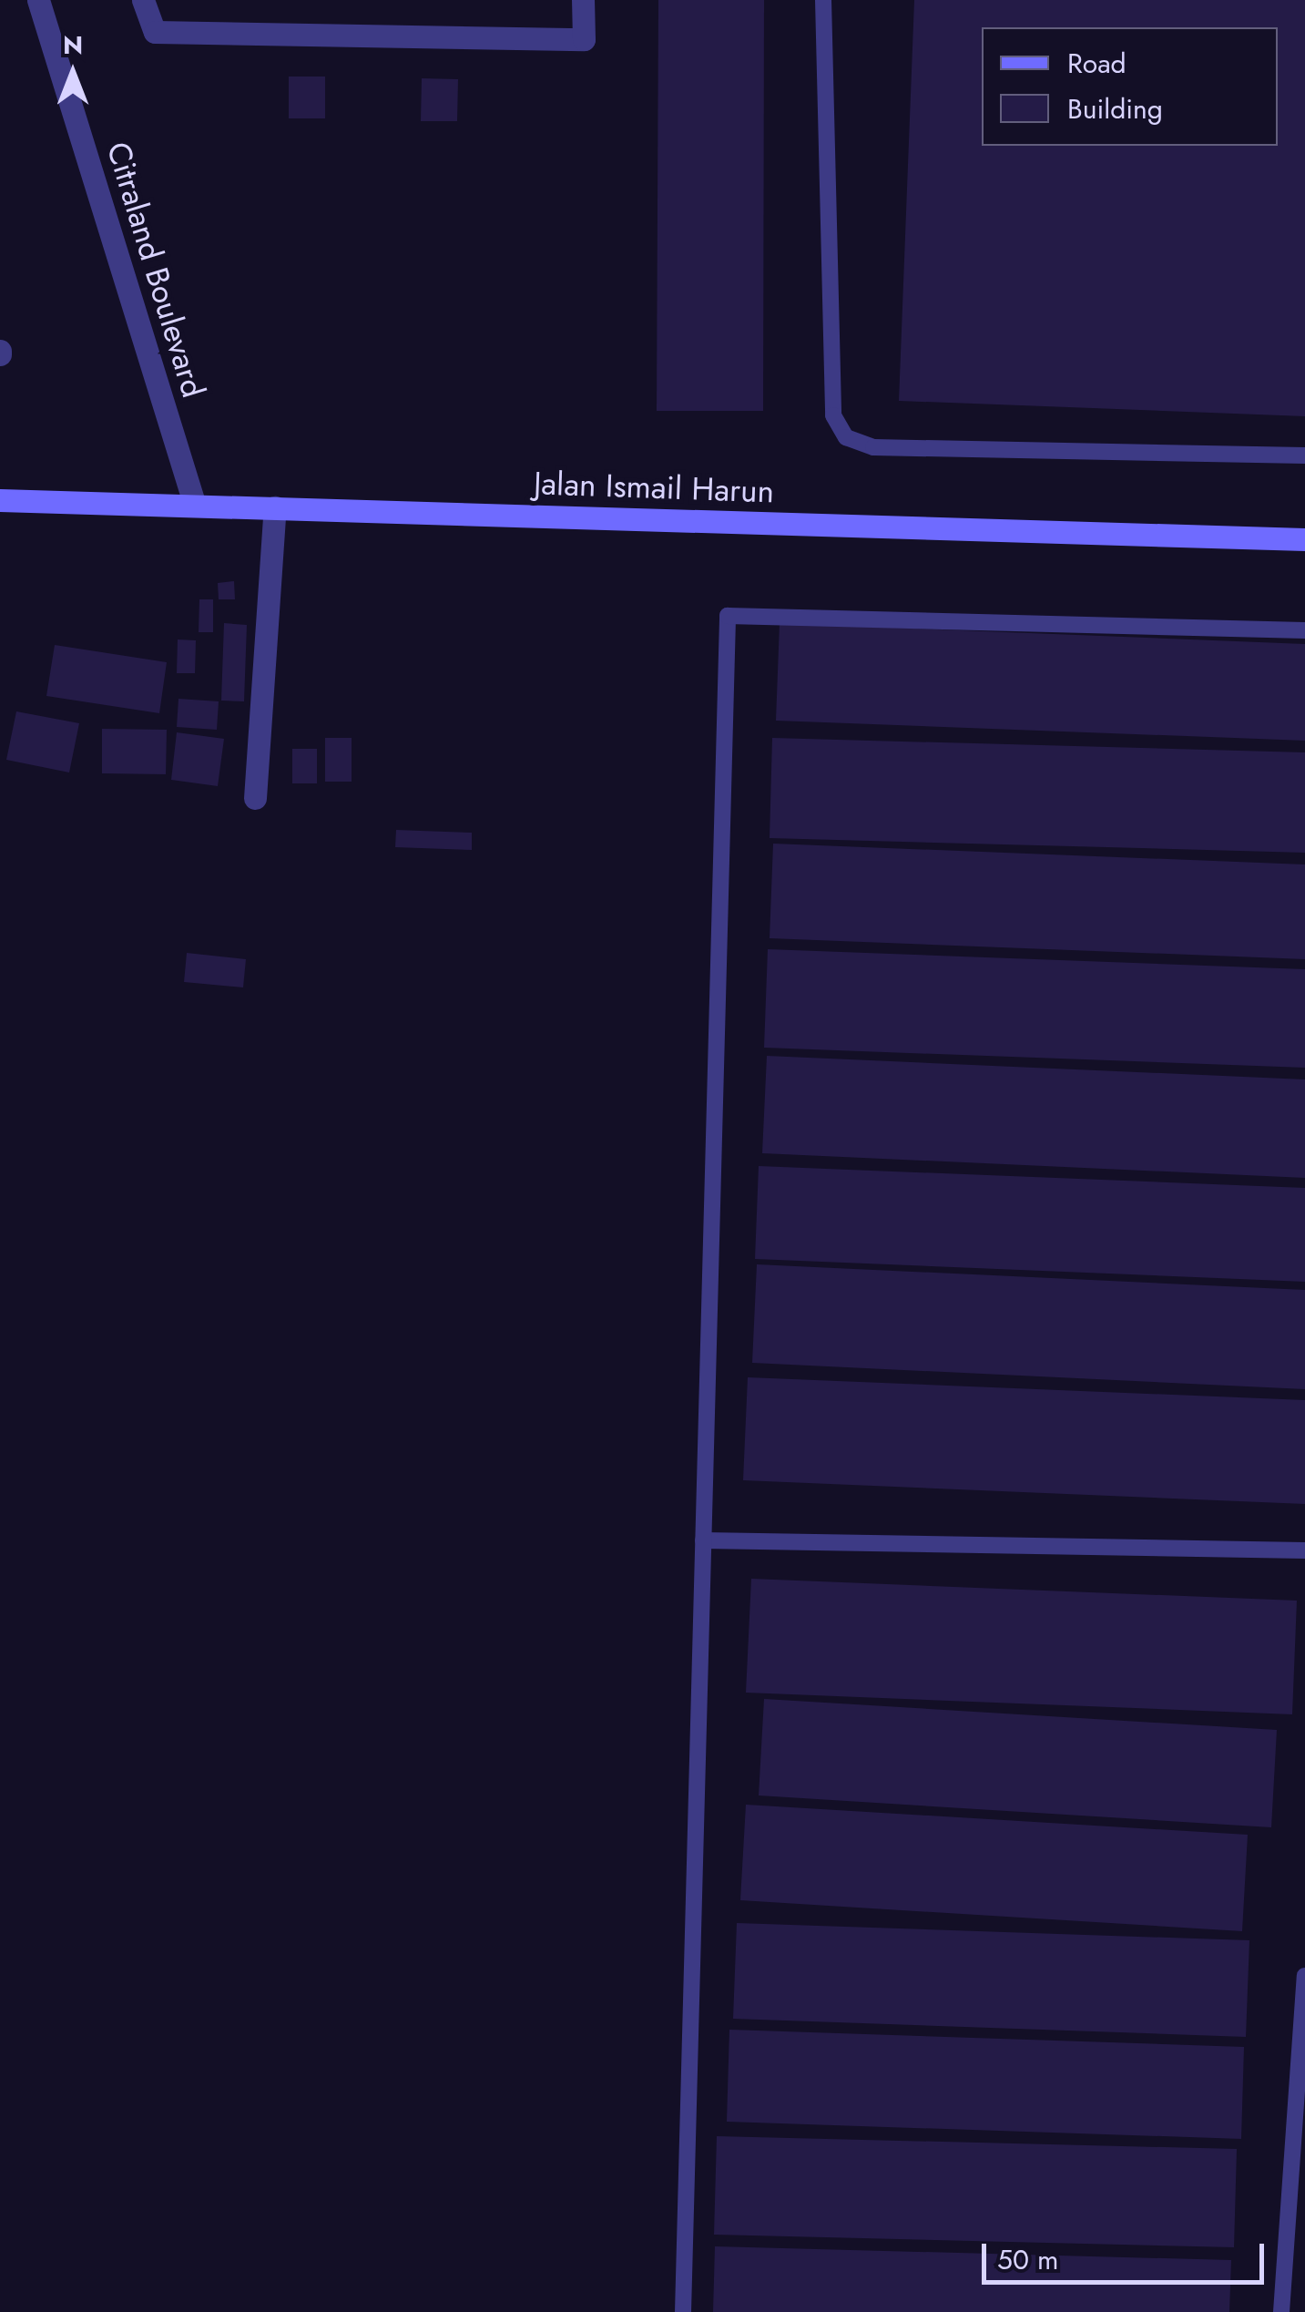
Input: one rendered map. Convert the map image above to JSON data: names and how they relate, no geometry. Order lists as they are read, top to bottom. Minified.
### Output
{"streets":{"street":["Citraland Boulevard","Jalan Ismail Harun"]},"crossings":[["Citraland Boulevard","Jalan Ismail Harun"]],"legend":["Road","Building"],"scale_bar":"50 m","north":"top"}
